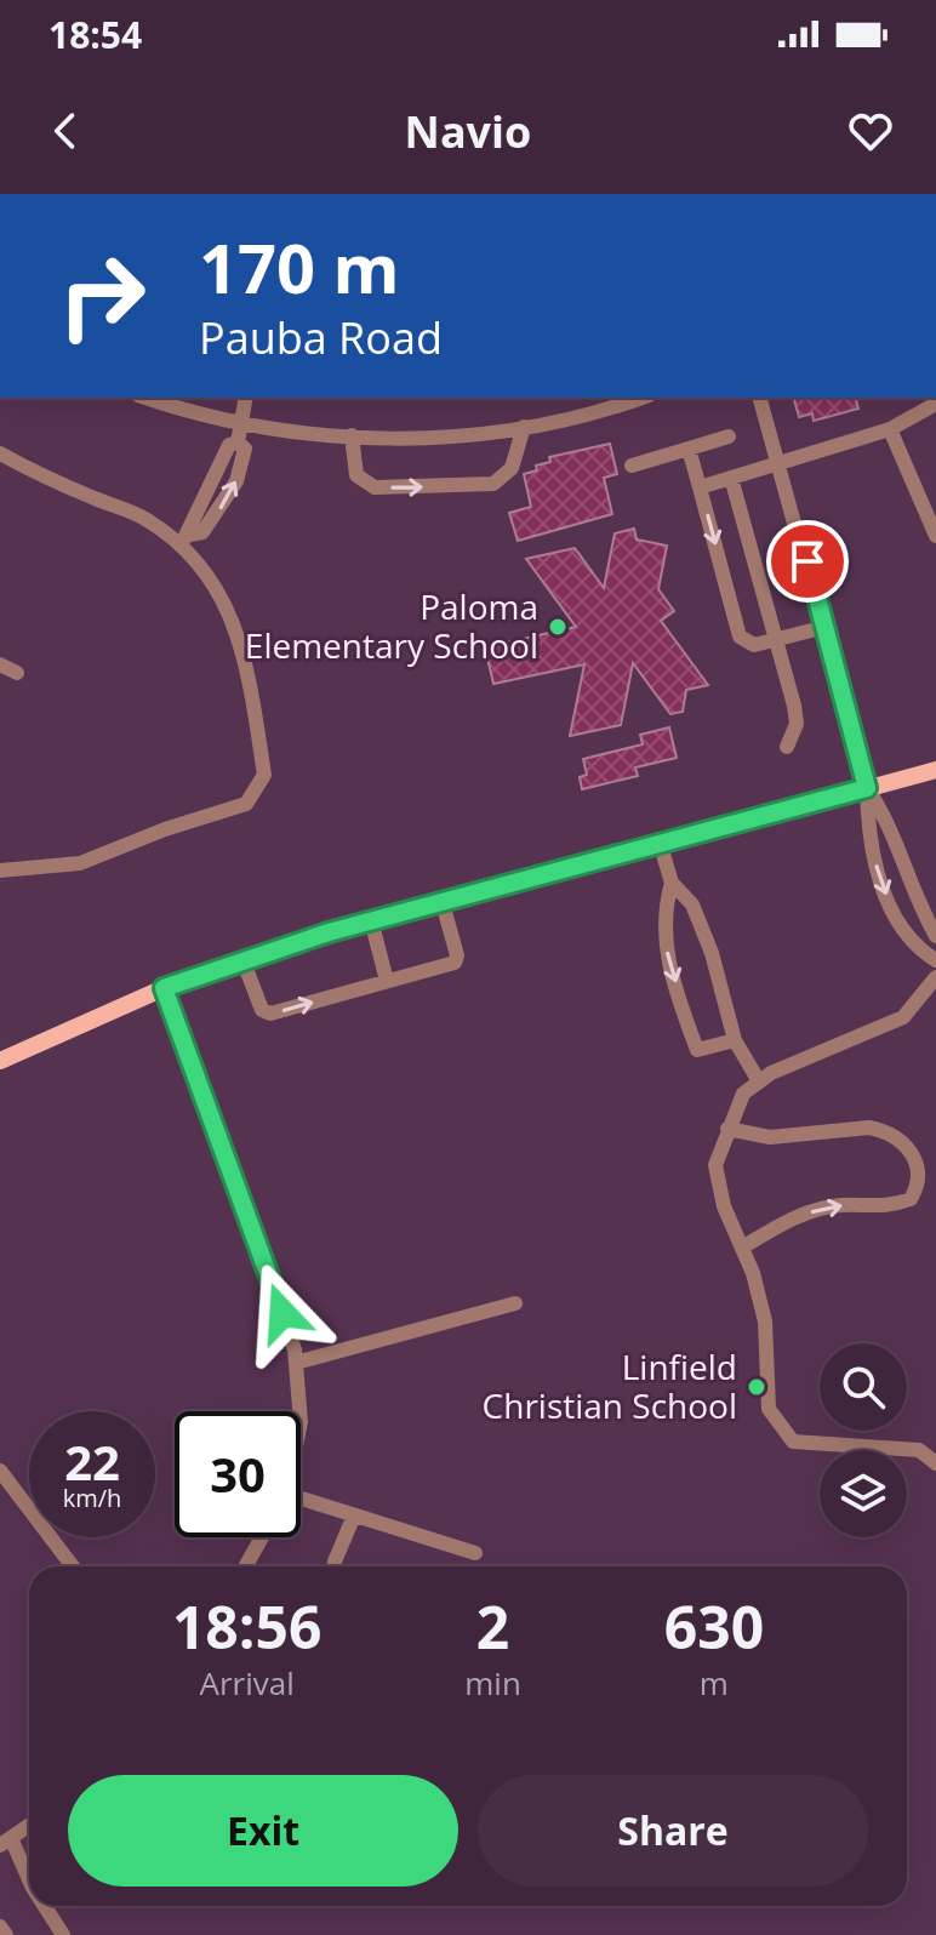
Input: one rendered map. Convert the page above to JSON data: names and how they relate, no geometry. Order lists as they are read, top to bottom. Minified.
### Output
{"places":["Paloma Elementary School","Linfield Christian School"],"page":{"status":"18:54","header":"Navio","turn":["170 m","Pauba Road"],"speed":"22 km/h","limit":"30","eta":["18:56","Arrival","2","min","630","m"],"buttons":["Exit","Share"]}}
